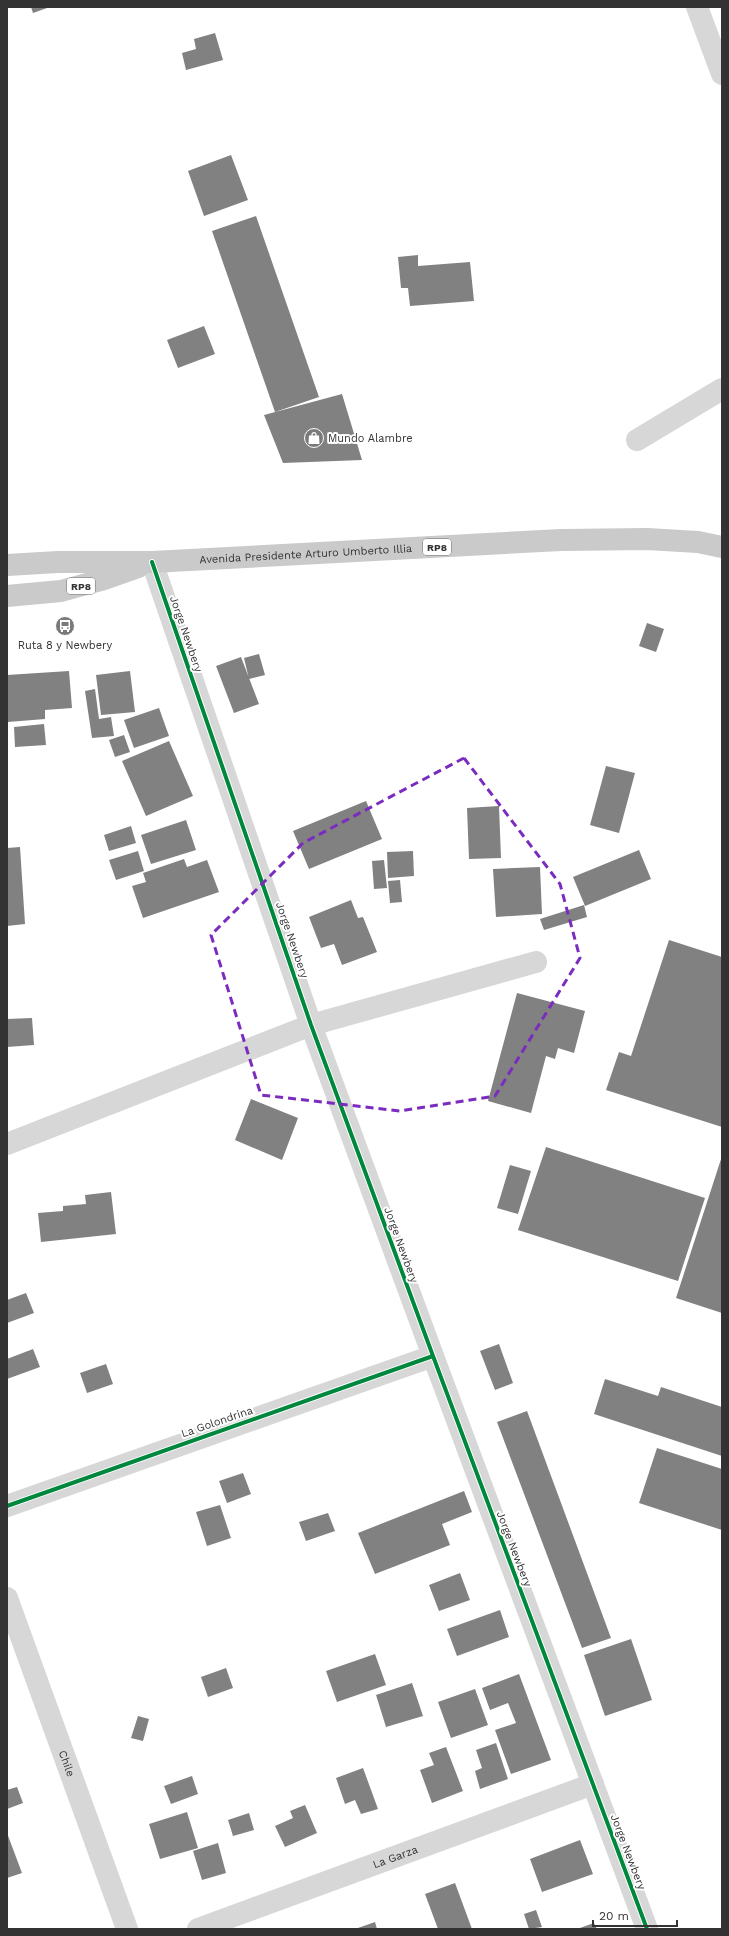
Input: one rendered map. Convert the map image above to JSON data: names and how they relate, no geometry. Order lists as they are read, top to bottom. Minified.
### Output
{"streets":{"main road":["RP8","Avenida Presidente Arturo Umberto Illia"],"street":["Jorge Newbery","La Golondrina","Chile","La Garza"]},"crossings":[["Avenida Presidente Arturo Umberto Illia","Jorge Newbery"],["Jorge Newbery","La Golondrina"],["Jorge Newbery","La Garza"]],"places":{"shop":["Mundo Alambre"],"bus stop":["Ruta 8 y Newbery"]},"scale_bar":"20 m"}
